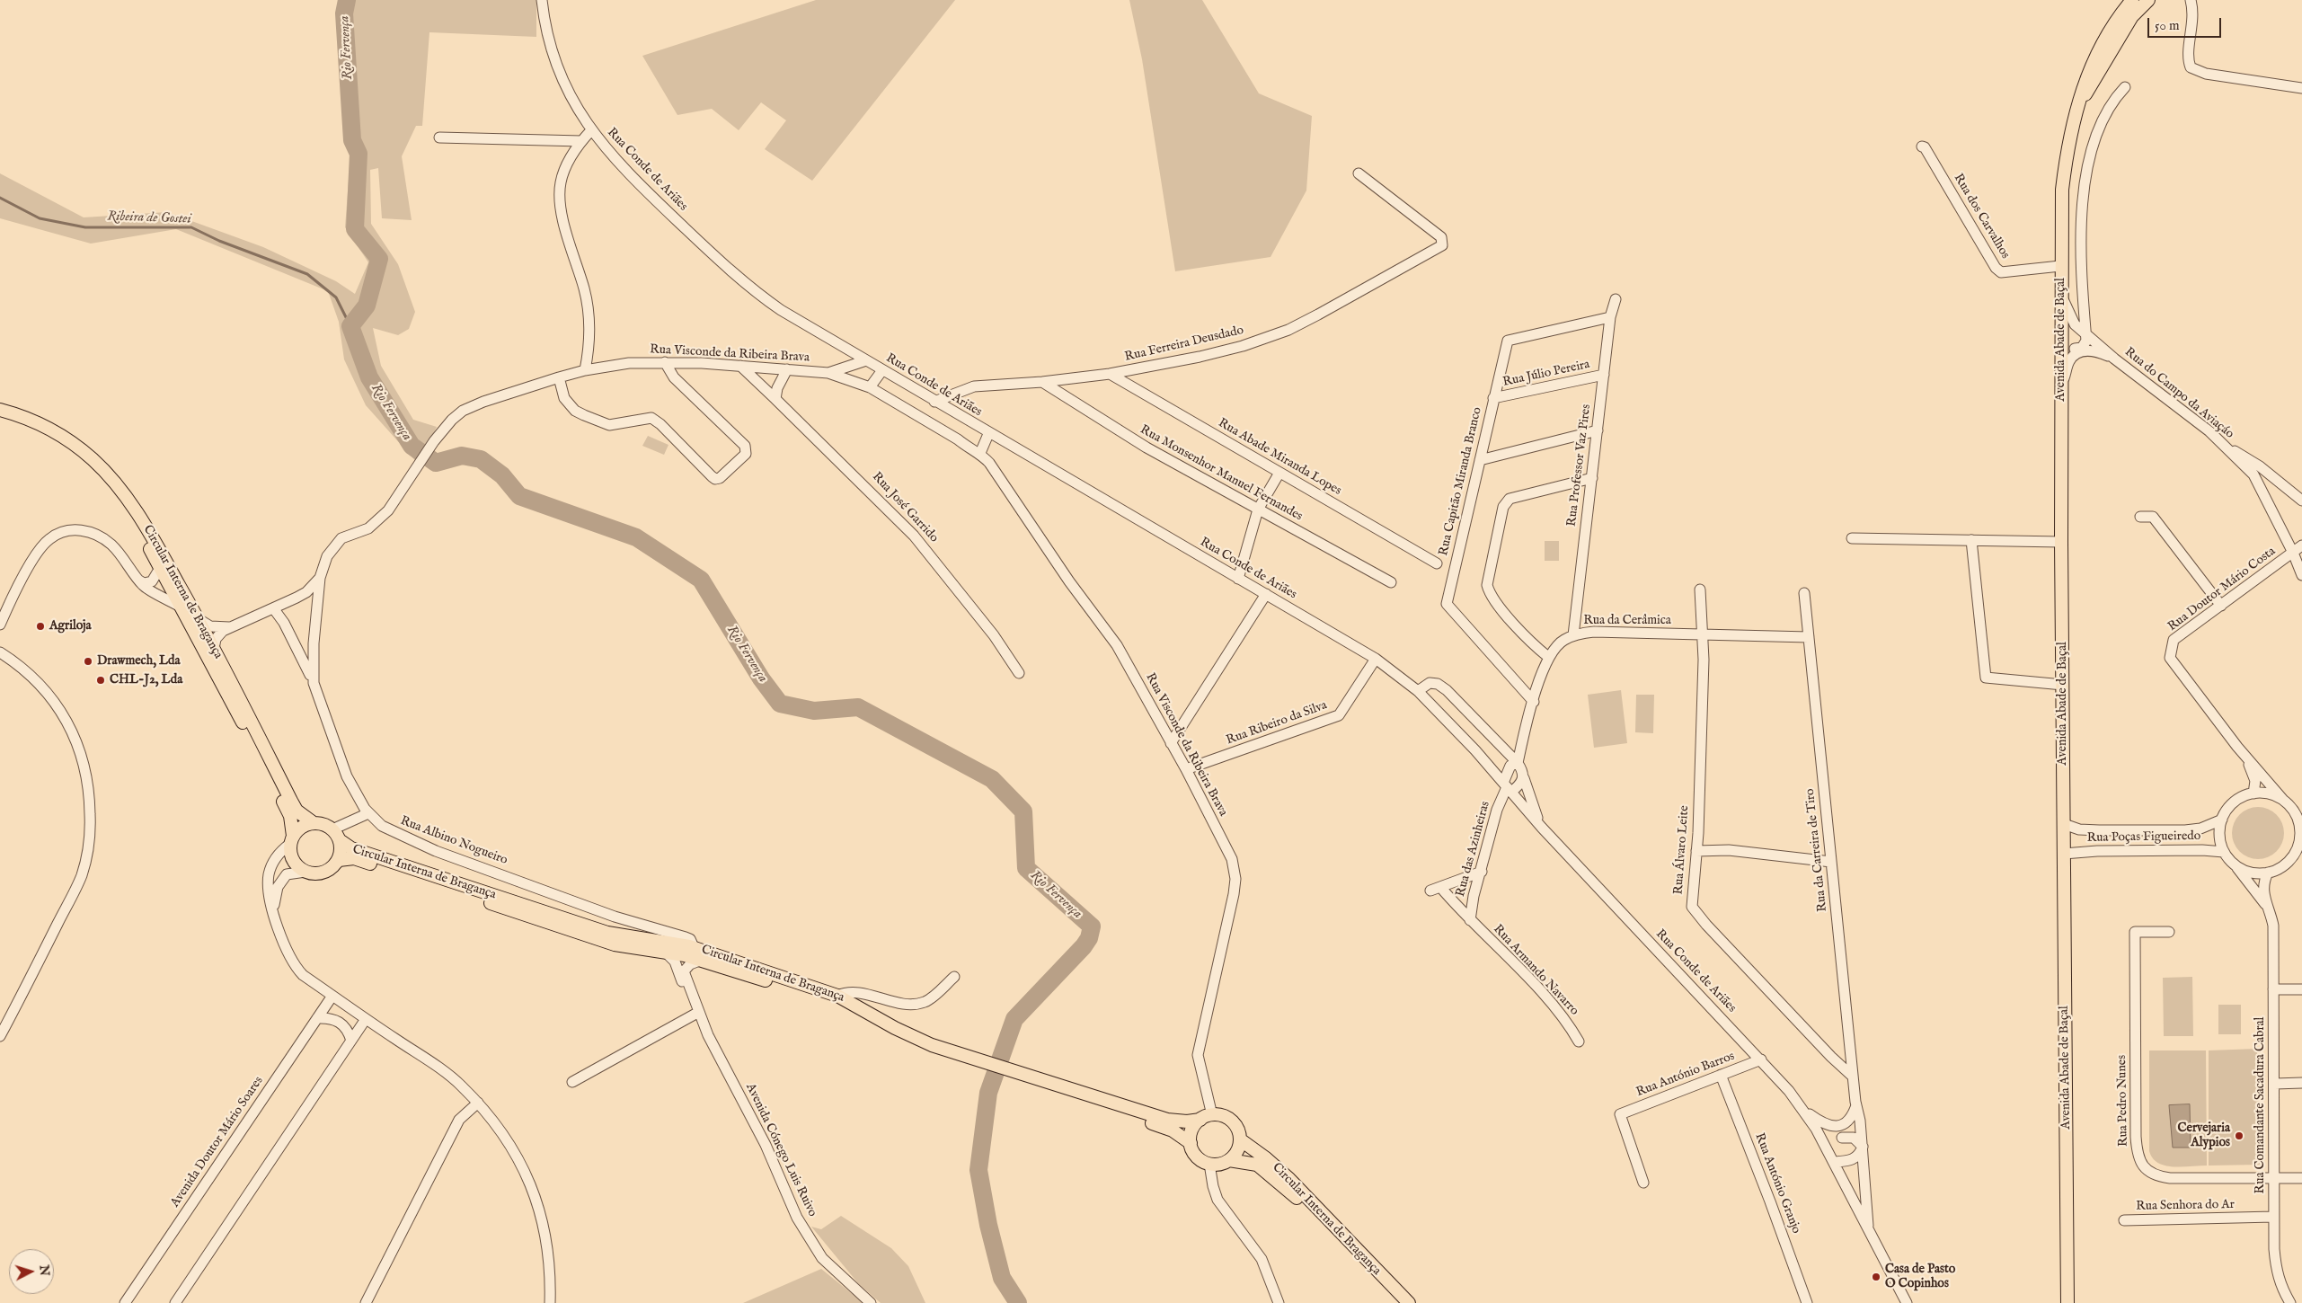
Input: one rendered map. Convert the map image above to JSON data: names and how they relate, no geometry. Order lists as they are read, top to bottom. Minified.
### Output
{"streets":{"main road":["Avenida Abade de Baçal","Circular Interna de Bragança"],"street":["Rua Conde de Ariães","Rua dos Carvalhos","Rua Ferreira Deusdado","Rua Visconde da Ribeira Brava","Rua Júlio Pereira","Rua do Campo da Aviaçáo","Rua Abade Miranda Lopes","Rua Professor Vaz Pires","Rua Monsenhor Manuel Fernandes","Rua Capitão Miranda Branco","Rua José Garrido","Rua Doutor Mário Costa","Rua da Cerâmica","Rua Ribeiro da Silva","Rua Poças Figueiredo","Rua Albino Nogueiro","Rua das Azinheiras","Rua Álvaro Leite","Rua da Carreira de Tiro","Rua Armando Navarro","Rua António Barros","Rua Pedro Nunes","Rua Comandante Sacadura Cabral","Avenida Doutor Mário Soares","Avenida Cónego Luis Ruivo","Rua António Granjo","Rua Senhora do Ar"]},"crossings":[["Rua Conde de Ariães","Rua Ferreira Deusdado"],["Rua Conde de Ariães","Rua Ribeiro da Silva"],["Rua Conde de Ariães","Rua das Azinheiras"],["Rua Conde de Ariães","Rua da Carreira de Tiro"],["Rua Conde de Ariães","Rua António Barros"],["Rua dos Carvalhos","Avenida Abade de Baçal"],["Avenida Abade de Baçal","Rua do Campo da Aviaçáo"],["Avenida Abade de Baçal","Rua Poças Figueiredo"],["Rua Ferreira Deusdado","Rua Abade Miranda Lopes"],["Rua Ferreira Deusdado","Rua Monsenhor Manuel Fernandes"],["Rua Visconde da Ribeira Brava","Rua José Garrido"],["Rua Visconde da Ribeira Brava","Circular Interna de Bragança"],["Rua Visconde da Ribeira Brava","Rua Ribeiro da Silva"],["Rua Visconde da Ribeira Brava","Rua Albino Nogueiro"],["Rua Júlio Pereira","Rua Professor Vaz Pires"],["Rua Júlio Pereira","Rua Capitão Miranda Branco"],["Rua do Campo da Aviaçáo","Rua Doutor Mário Costa"],["Rua Professor Vaz Pires","Rua Capitão Miranda Branco"],["Rua Professor Vaz Pires","Rua da Cerâmica"],["Rua Capitão Miranda Branco","Rua da Cerâmica"],["Rua Doutor Mário Costa","Rua Poças Figueiredo"],["Rua Doutor Mário Costa","Rua Comandante Sacadura Cabral"],["Circular Interna de Bragança","Rua Albino Nogueiro"],["Rua da Cerâmica","Rua das Azinheiras"],["Rua da Cerâmica","Rua Álvaro Leite"],["Rua da Cerâmica","Rua da Carreira de Tiro"],["Rua Poças Figueiredo","Rua Comandante Sacadura Cabral"],["Rua das Azinheiras","Rua Armando Navarro"],["Rua Álvaro Leite","Rua da Carreira de Tiro"],["Rua António Barros","Rua António Granjo"],["Rua Pedro Nunes","Rua Comandante Sacadura Cabral"],["Rua Comandante Sacadura Cabral","Rua Senhora do Ar"]],"water":["Rio Fervença","Ribeira de Gostei"],"places":["Agriloja","Drawmech, Lda","CHL-J2, Lda","Cervejaria Alypios","Casa de Pasto O Copinhos"],"scale_bar":"50 m","north":"right"}
